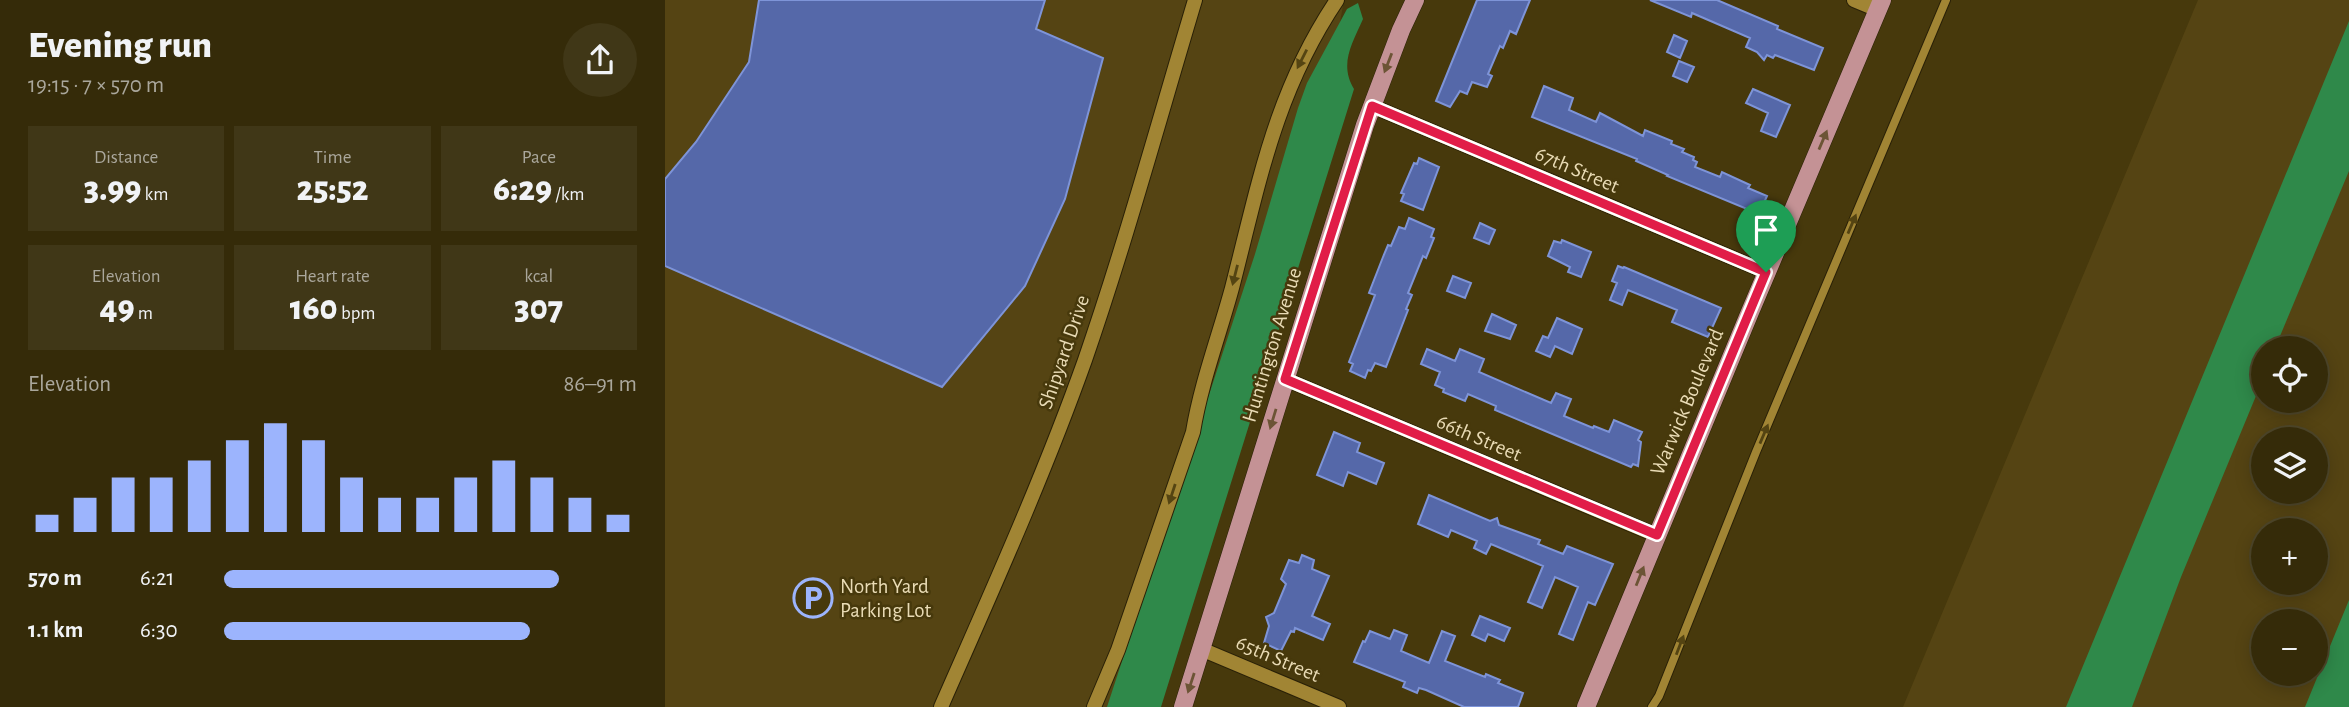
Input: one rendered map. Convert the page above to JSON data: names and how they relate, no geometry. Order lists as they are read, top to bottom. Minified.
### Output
{"streets":{"main road":["Huntington Avenue","Warwick Boulevard"],"street":["67th Street","Shipyard Drive","66th Street","65th Street"]},"crossings":[["67th Street","Huntington Avenue"],["67th Street","Warwick Boulevard"],["Huntington Avenue","66th Street"],["Huntington Avenue","65th Street"],["Warwick Boulevard","66th Street"]],"one_way":["Huntington Avenue","Warwick Boulevard"],"places":{"parking":["North Yard Parking Lot"]},"page":{"heading":["Evening run","19:15 · 7 × 570 m"],"stats":[["Distance","3.99 km"],["Time","25:52"],["Pace","6:29 /km"],["Elevation","49 m"],["Heart rate","160 bpm"],["kcal","307"]],"map_buttons":["+","−"],"chart":["Elevation","86–91 m"],"list":[{"name":"570 m","note":"6:21"},{"name":"1.1 km","note":"6:30"}]}}
